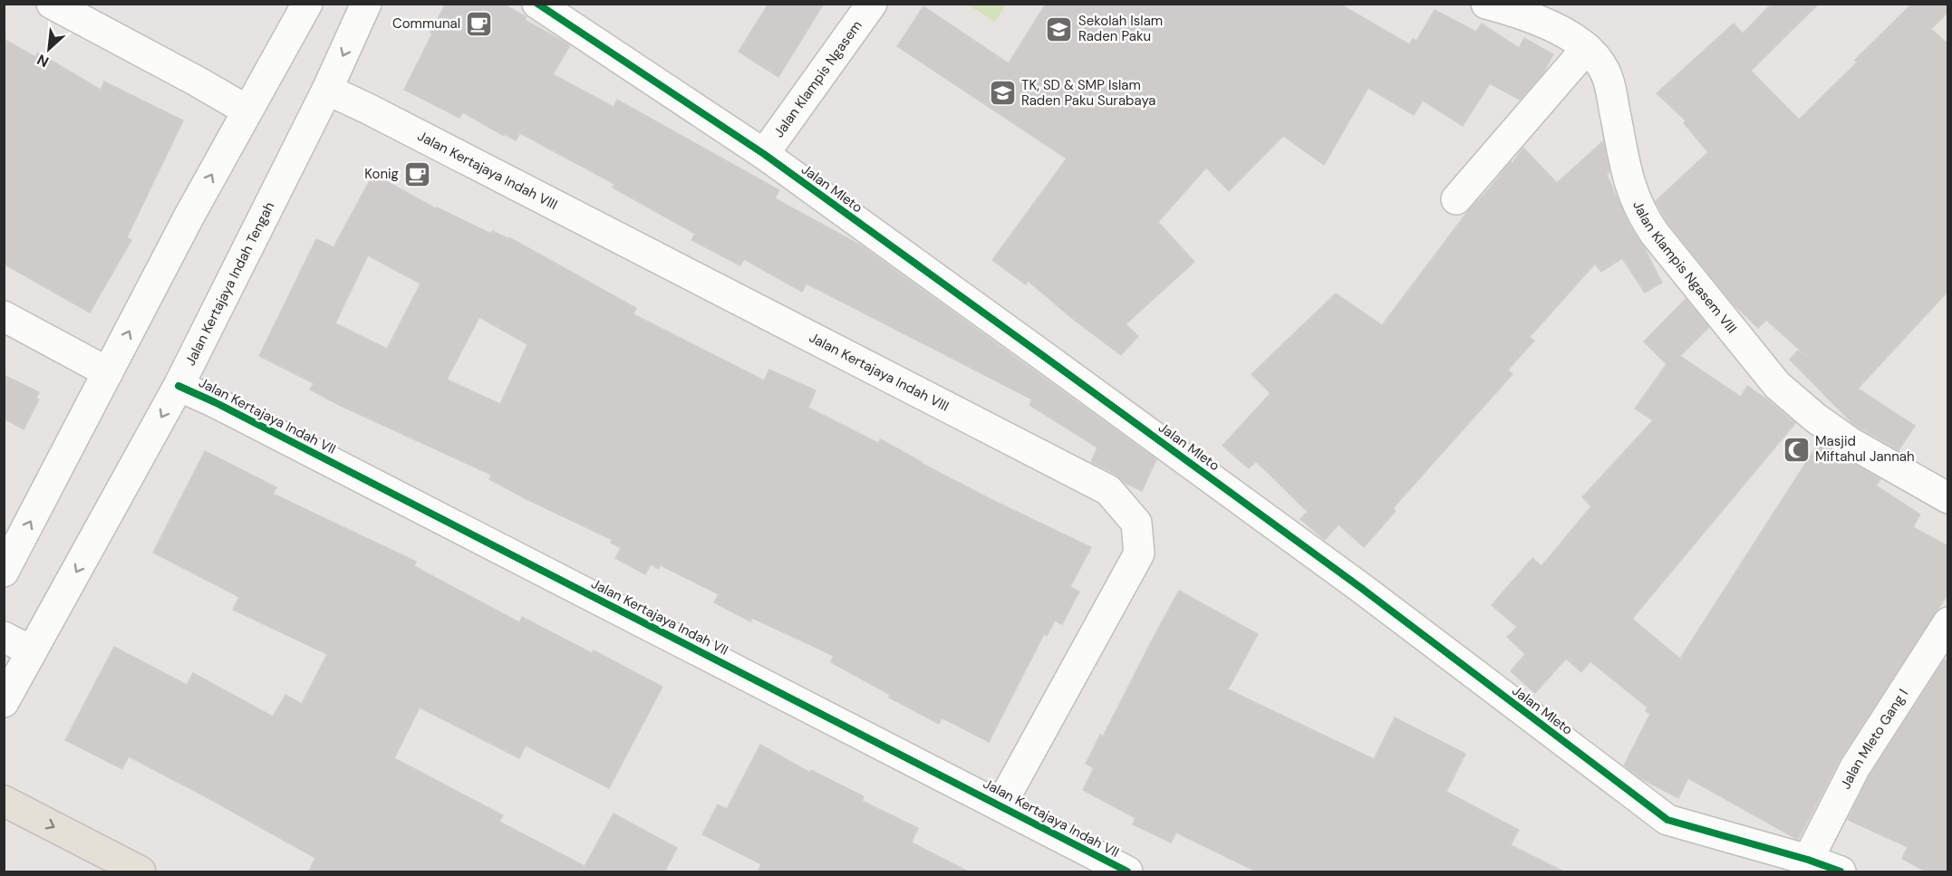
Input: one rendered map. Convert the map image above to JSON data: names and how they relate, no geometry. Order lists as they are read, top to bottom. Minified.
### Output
{"streets":{"street":["Jalan Klampis Ngasem","Jalan Kertajaya Indah VIII","Jalan Mleto","Jalan Klampis Ngasem VIII","Jalan Kertajaya Indah Tengah","Jalan Kertajaya Indah VII","Jalan Mleto Gang I"]},"crossings":[["Jalan Klampis Ngasem","Jalan Mleto"],["Jalan Kertajaya Indah VIII","Jalan Kertajaya Indah Tengah"],["Jalan Kertajaya Indah VIII","Jalan Kertajaya Indah VII"],["Jalan Mleto","Jalan Mleto Gang I"],["Jalan Kertajaya Indah Tengah","Jalan Kertajaya Indah VII"]],"places":{"cafe":["Communal","Konig"],"school or university":["Sekolah Islam Raden Paku","TK, SD & SMP Islam Raden Paku Surabaya"],"mosque":["Masjid Miftahul Jannah"]},"north":"bottom left"}
